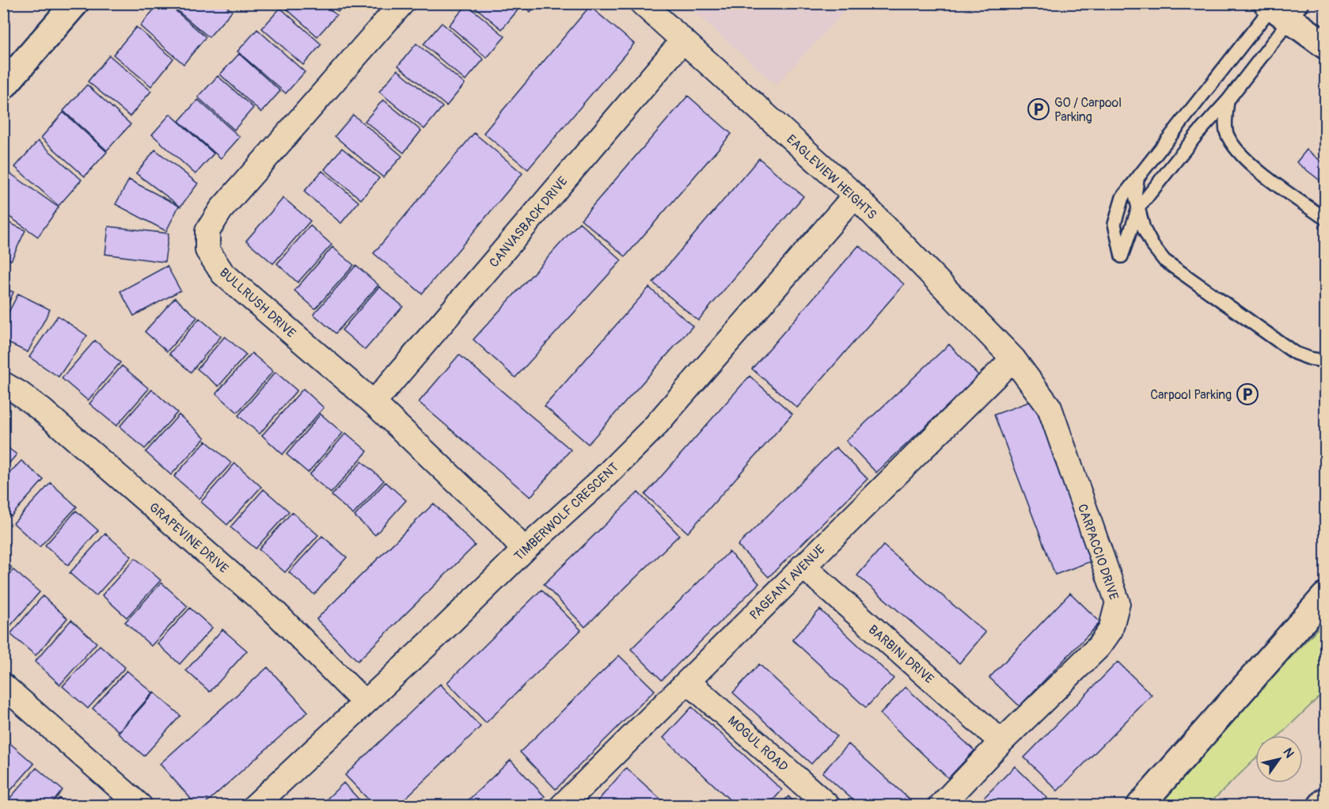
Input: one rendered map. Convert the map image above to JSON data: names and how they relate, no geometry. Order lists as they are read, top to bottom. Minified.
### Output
{"streets":{"street":["EAGLEVIEW HEIGHTS","CANVASBACK DRIVE","BULLRUSH DRIVE","TIMBERWOLF CRESCENT","GRAPEVINE DRIVE","CARPACCIO DRIVE","PAGEANT AVENUE","BARBINI DRIVE","MOGUL ROAD"]},"crossings":[["EAGLEVIEW HEIGHTS","CANVASBACK DRIVE"],["EAGLEVIEW HEIGHTS","TIMBERWOLF CRESCENT"],["EAGLEVIEW HEIGHTS","CARPACCIO DRIVE"],["EAGLEVIEW HEIGHTS","PAGEANT AVENUE"],["CANVASBACK DRIVE","BULLRUSH DRIVE"],["BULLRUSH DRIVE","TIMBERWOLF CRESCENT"],["TIMBERWOLF CRESCENT","GRAPEVINE DRIVE"],["CARPACCIO DRIVE","PAGEANT AVENUE"],["CARPACCIO DRIVE","BARBINI DRIVE"],["PAGEANT AVENUE","BARBINI DRIVE"],["PAGEANT AVENUE","MOGUL ROAD"]],"places":{"parking":["GO / Carpool Parking","Carpool Parking"]},"north":"top right"}
